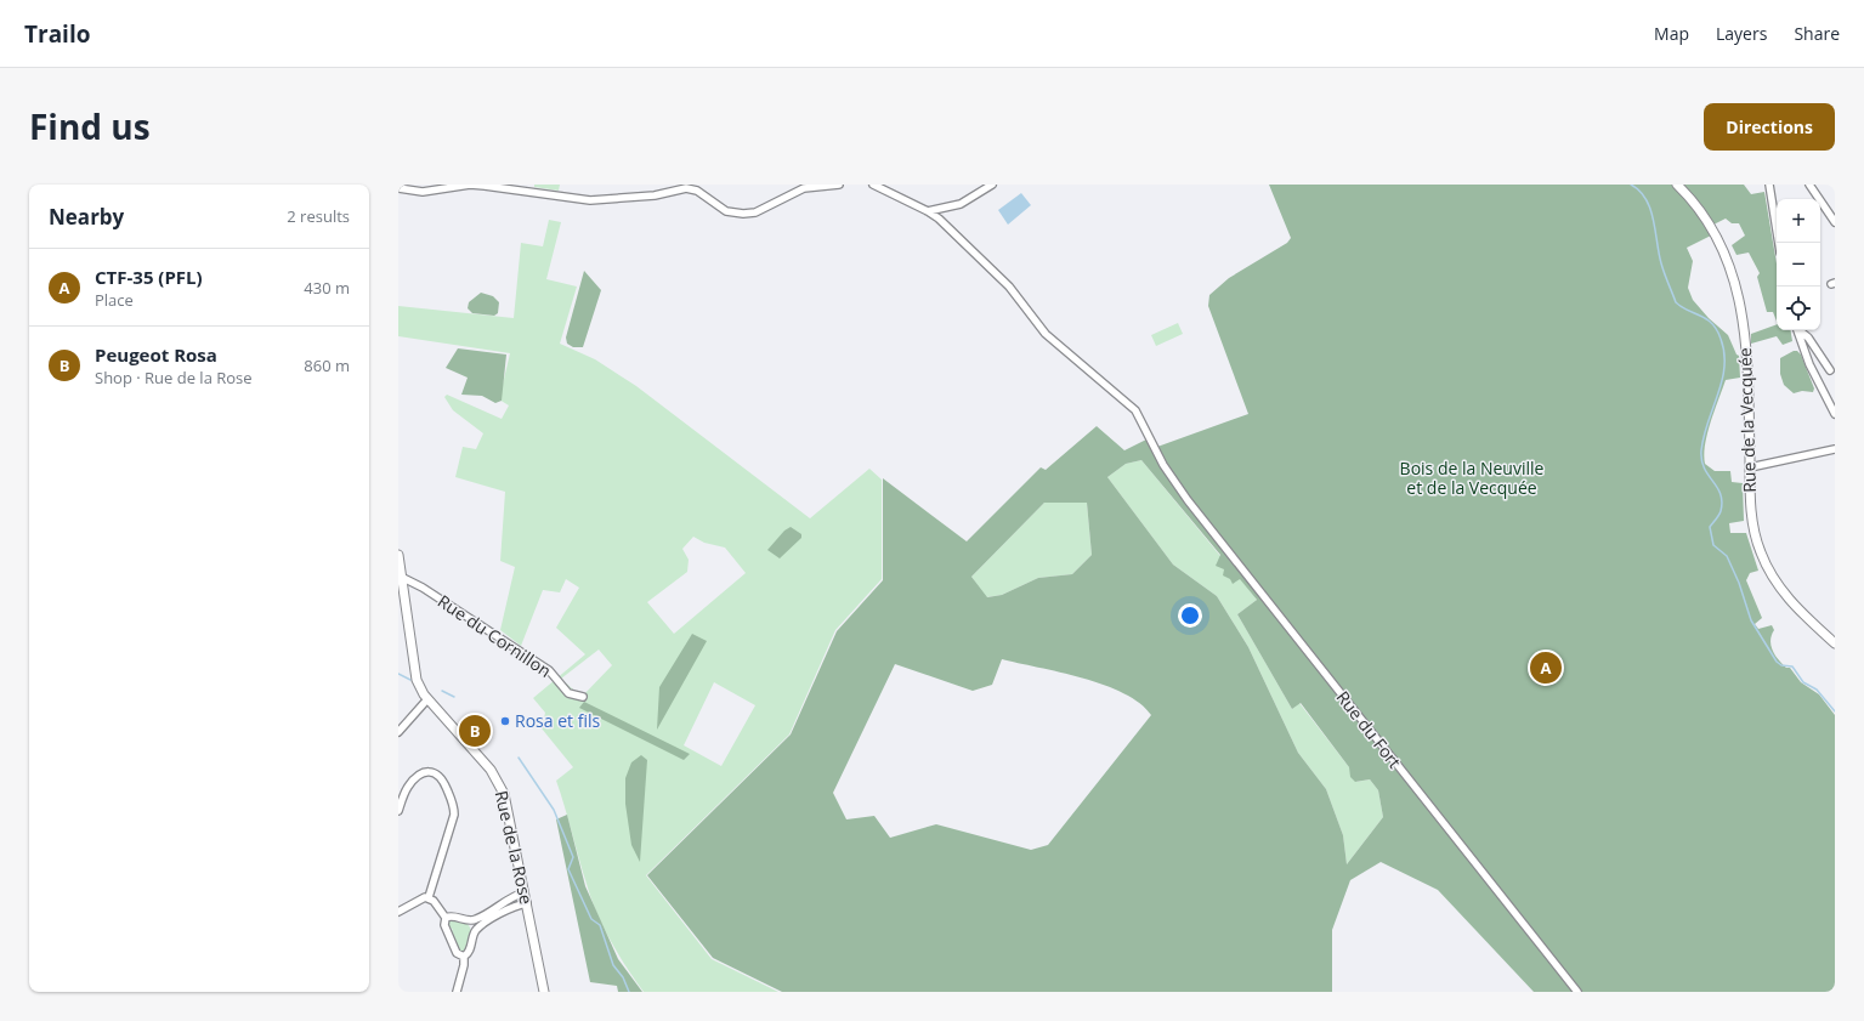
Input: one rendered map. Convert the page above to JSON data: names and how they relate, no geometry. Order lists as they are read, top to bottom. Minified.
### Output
{"streets":{"main road":["Rue de la Vecquée","Rue de la Rose"],"street":["Rue du Cornillon","Rue du Fort"]},"crossings":[["Rue du Cornillon","Rue de la Rose"]],"parks":["Bois de la Neuville et de la Vecquée"],"places":["Rosa et fils"],"page":{"header":"Trailo","nav":["Map","Layers","Share"],"title":"Find us","buttons":"Directions","heading":["Nearby","2 results"],"map_buttons":["+","−"],"list":[{"mark":"A","name":"CTF-35 (PFL)","note":"Place","value":"430 m"},{"mark":"B","name":"Peugeot Rosa","note":"Shop · Rue de la Rose","value":"860 m"}],"pins":["A","B"]}}
